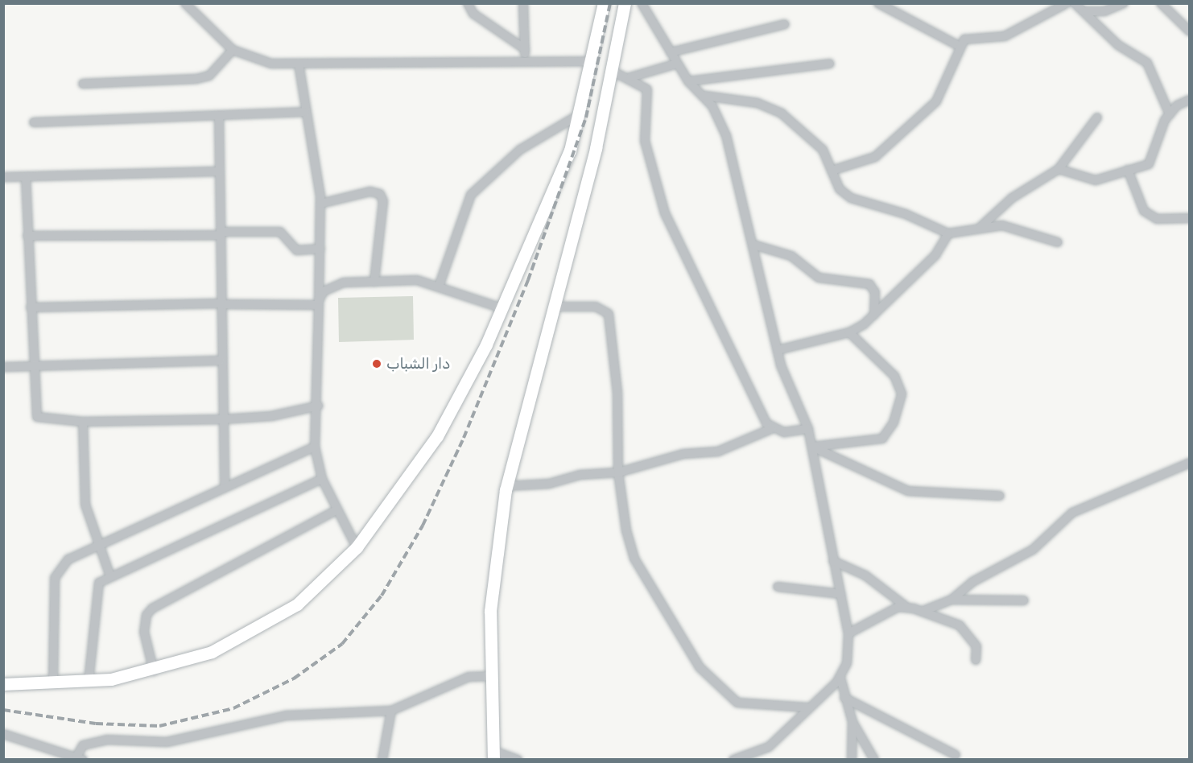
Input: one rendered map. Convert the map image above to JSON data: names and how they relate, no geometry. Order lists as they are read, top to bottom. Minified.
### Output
{"places":["دار الشباب"]}
